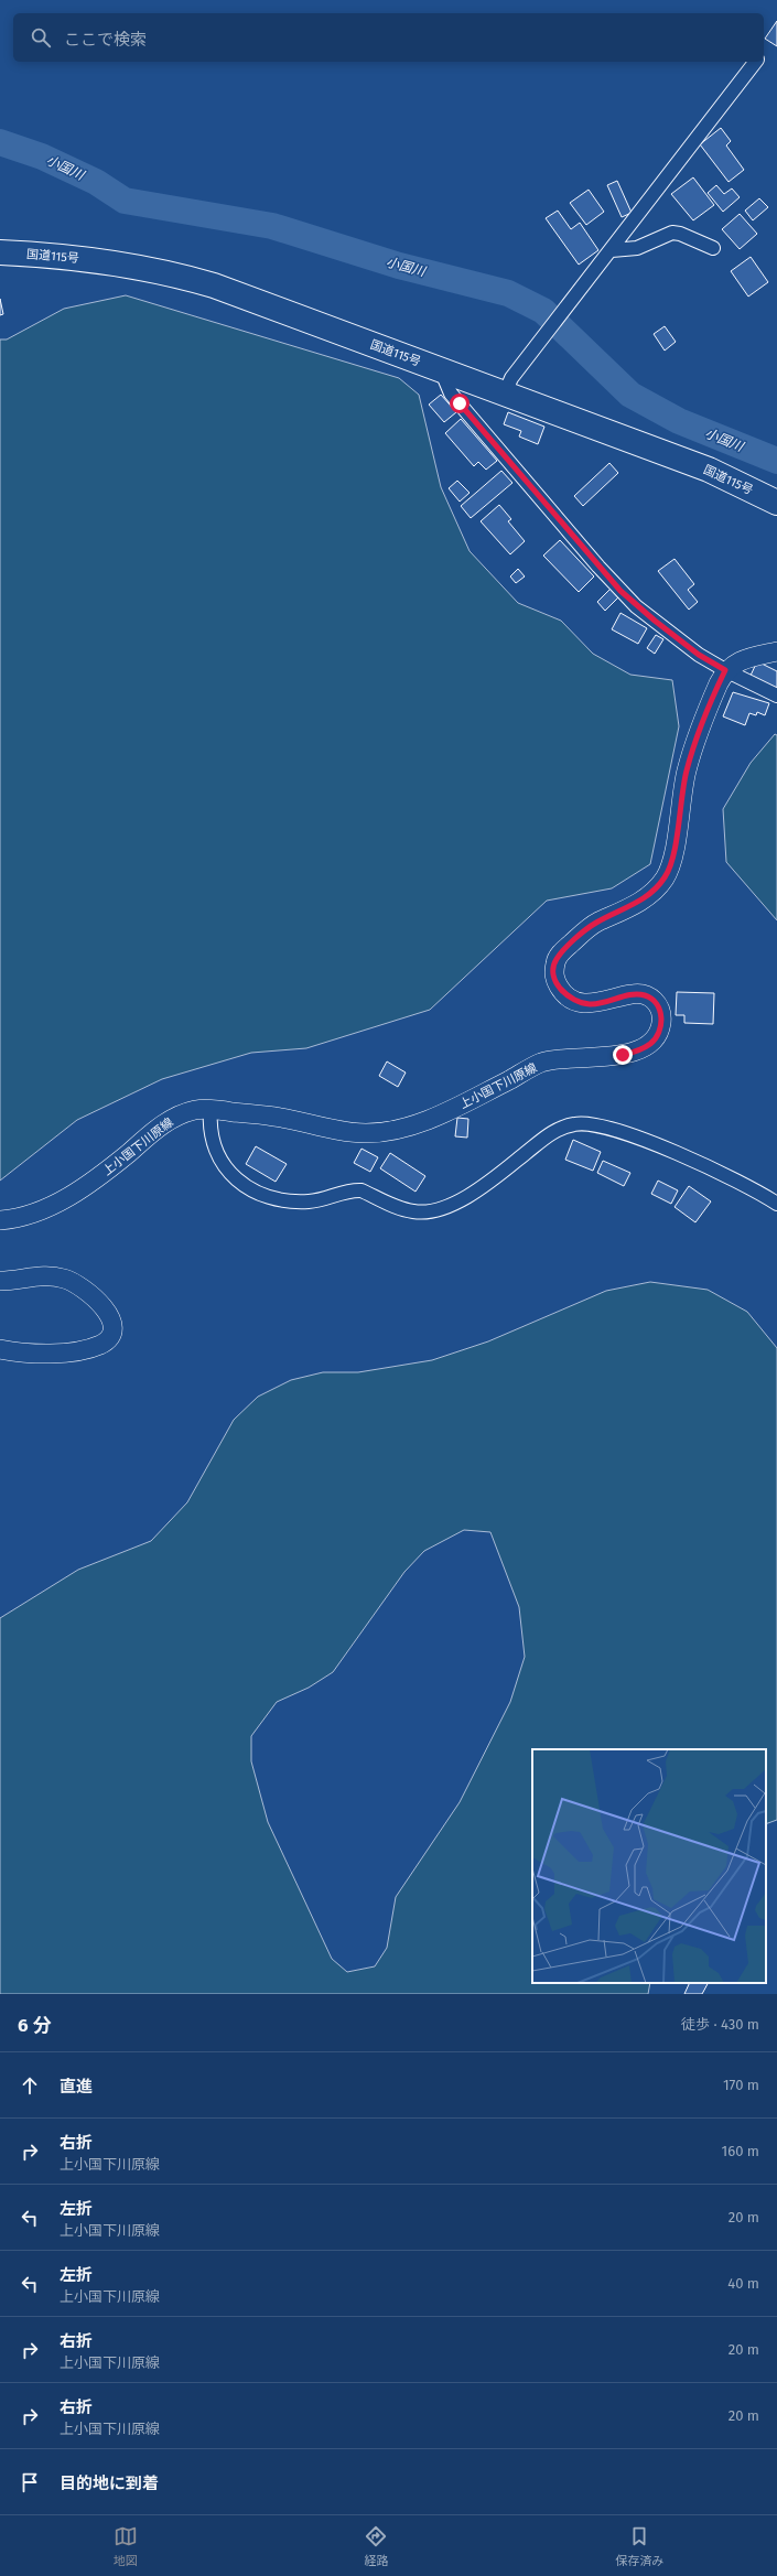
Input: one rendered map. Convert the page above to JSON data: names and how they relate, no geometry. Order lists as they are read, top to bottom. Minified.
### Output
{"streets":{"highway":["国道115号"],"main road":["上小国下川原線"]},"water":["小国川"],"page":{"search":"ここで検索","heading":["6 分","徒歩 · 430 m"],"list":[["直進","170 m"],["右折","上小国下川原線","160 m"],["左折","上小国下川原線","20 m"],["左折","上小国下川原線","40 m"],["右折","上小国下川原線","20 m"],["右折","上小国下川原線","20 m"],"目的地に到着"],"nav":["地図","経路","保存済み"]}}
